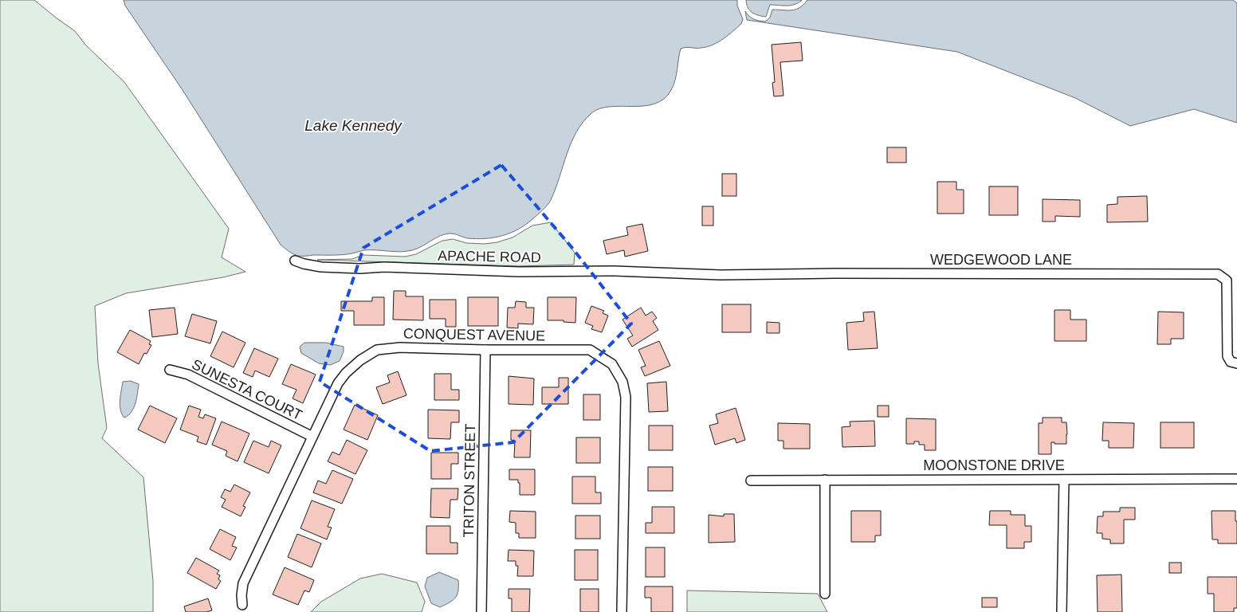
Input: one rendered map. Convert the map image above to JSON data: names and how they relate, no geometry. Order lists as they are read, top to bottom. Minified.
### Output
{"streets":{"street":["APACHE ROAD","WEDGEWOOD LANE","CONQUEST AVENUE","SUNESTA COURT","MOONSTONE DRIVE","TRITON STREET"]},"crossings":[["APACHE ROAD","WEDGEWOOD LANE"],["CONQUEST AVENUE","SUNESTA COURT"],["CONQUEST AVENUE","TRITON STREET"]],"water":["Lake Kennedy"]}
